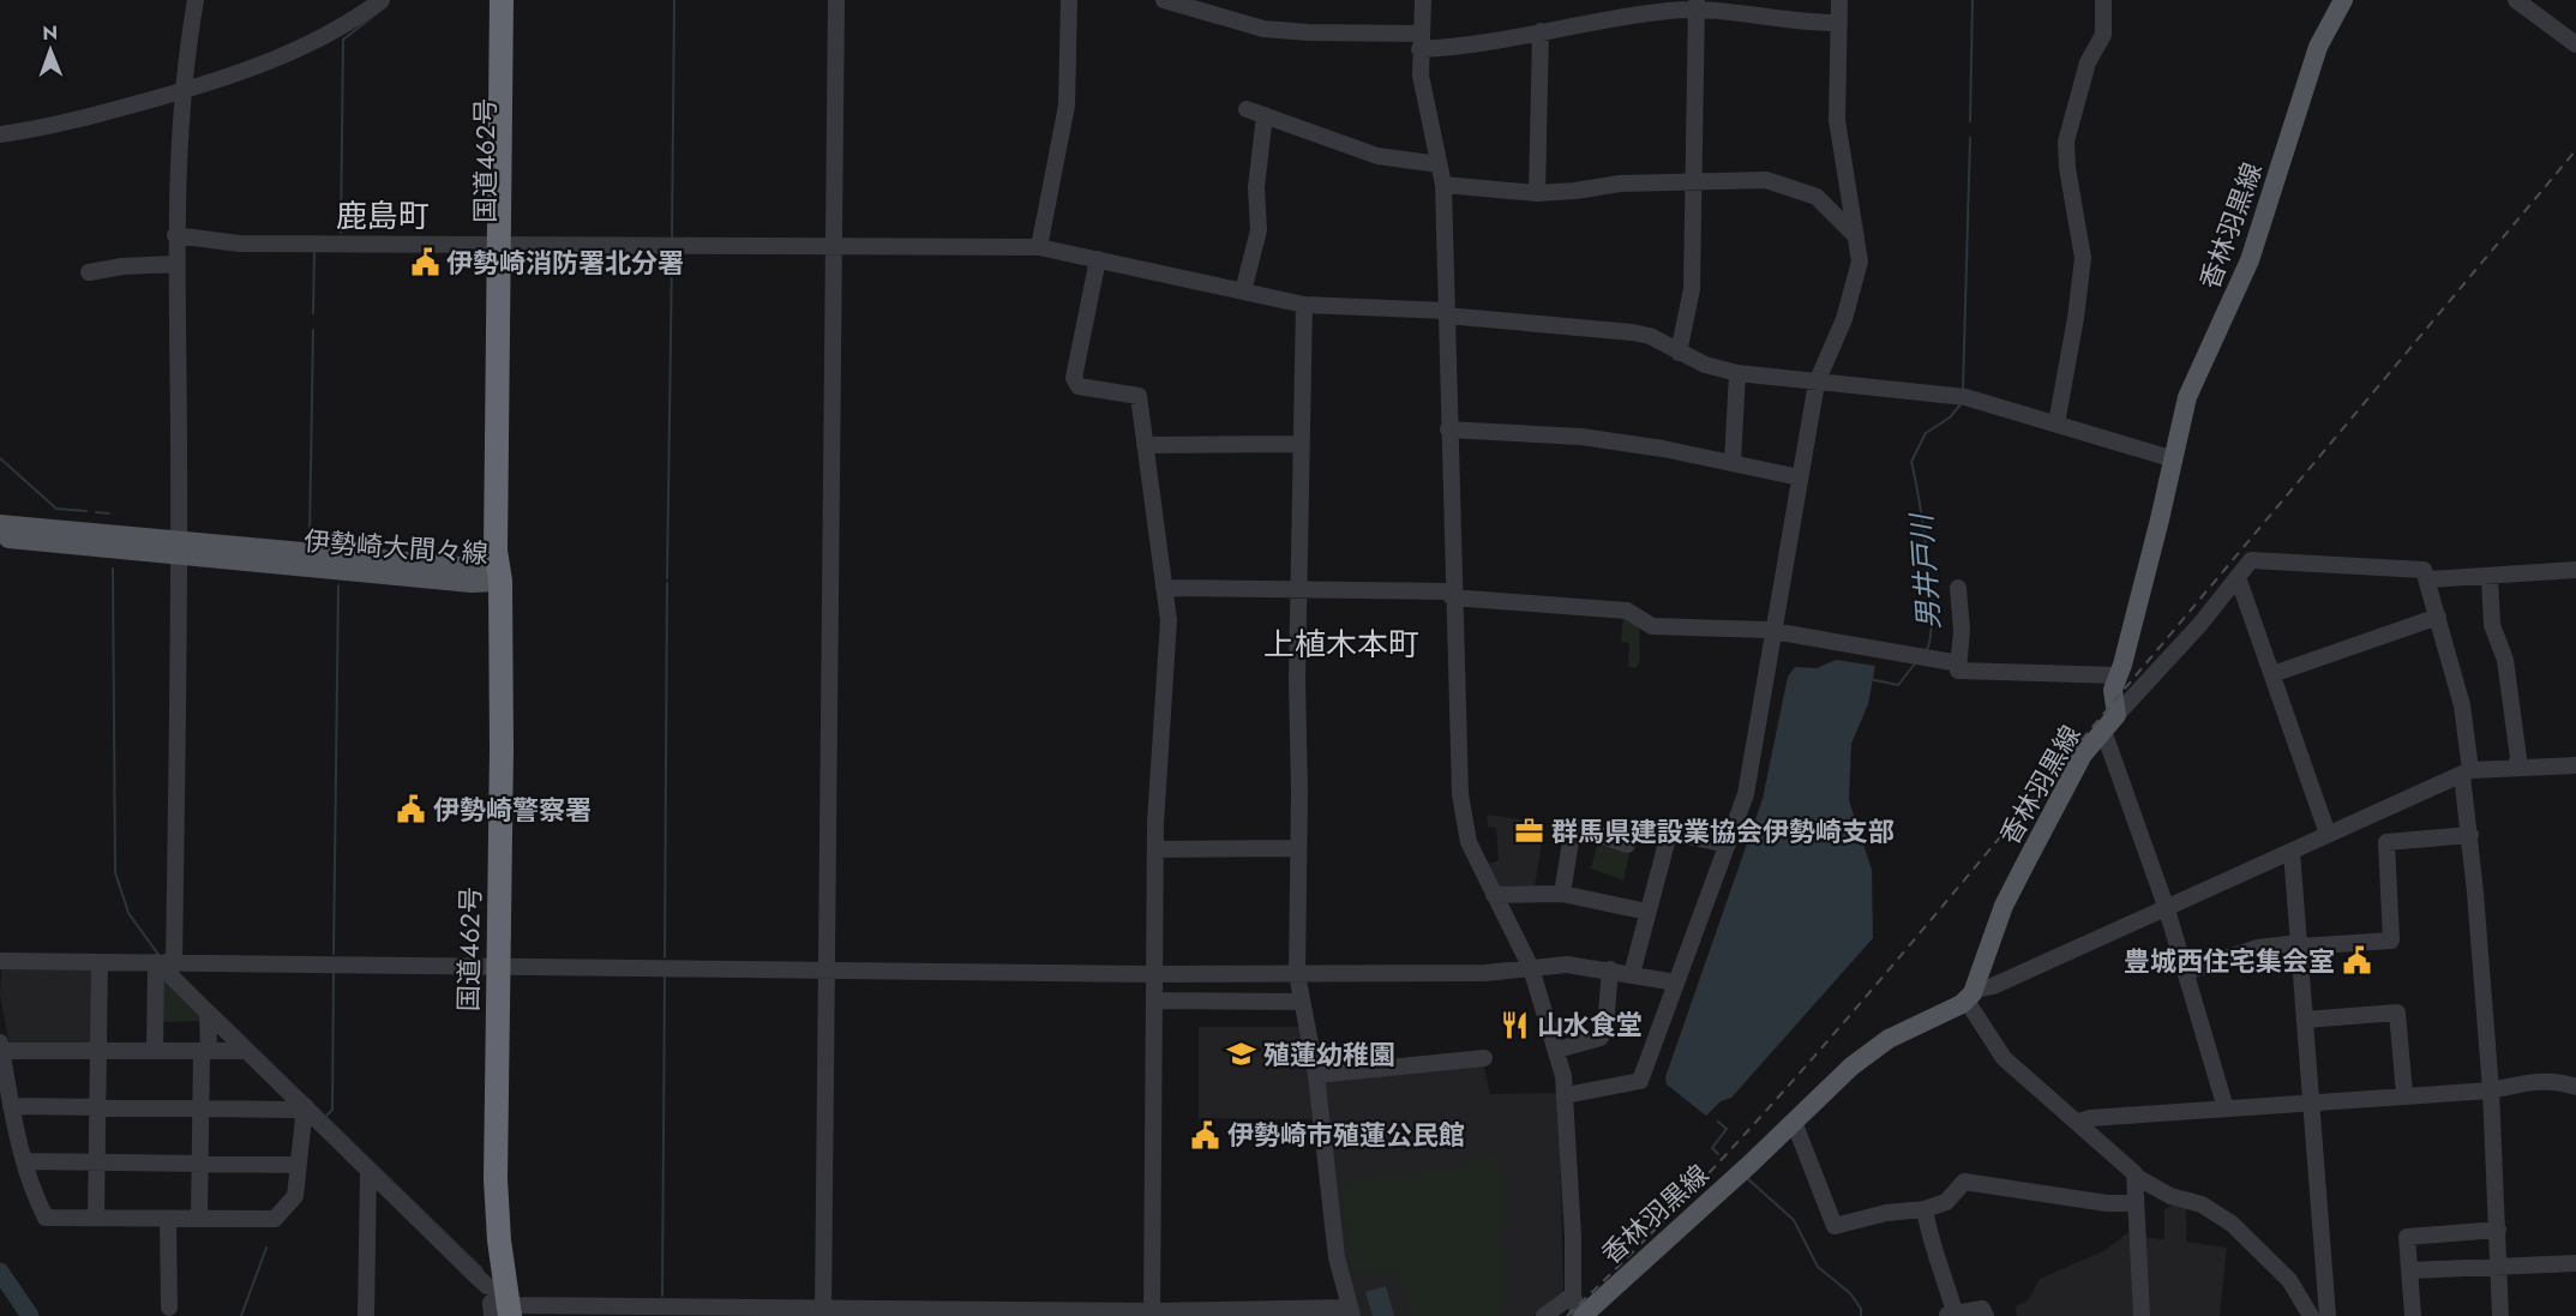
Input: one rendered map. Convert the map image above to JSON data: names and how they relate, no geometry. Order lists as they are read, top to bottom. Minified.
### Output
{"streets":{"highway":["国道462号"],"main road":["香林羽黒線","伊勢崎大間々線"]},"crossings":[["国道462号","伊勢崎大間々線"]],"districts":["鹿島町","上植木本町"],"water":["男井戸川"],"places":{"public building":["伊勢崎消防署北分署","伊勢崎警察署","豊城西住宅集会室","伊勢崎市殖蓮公民館"],"office":["群馬県建設業協会伊勢崎支部"],"restaurant":["山水食堂"],"school or university":["殖蓮幼稚園"]},"north":"top"}
